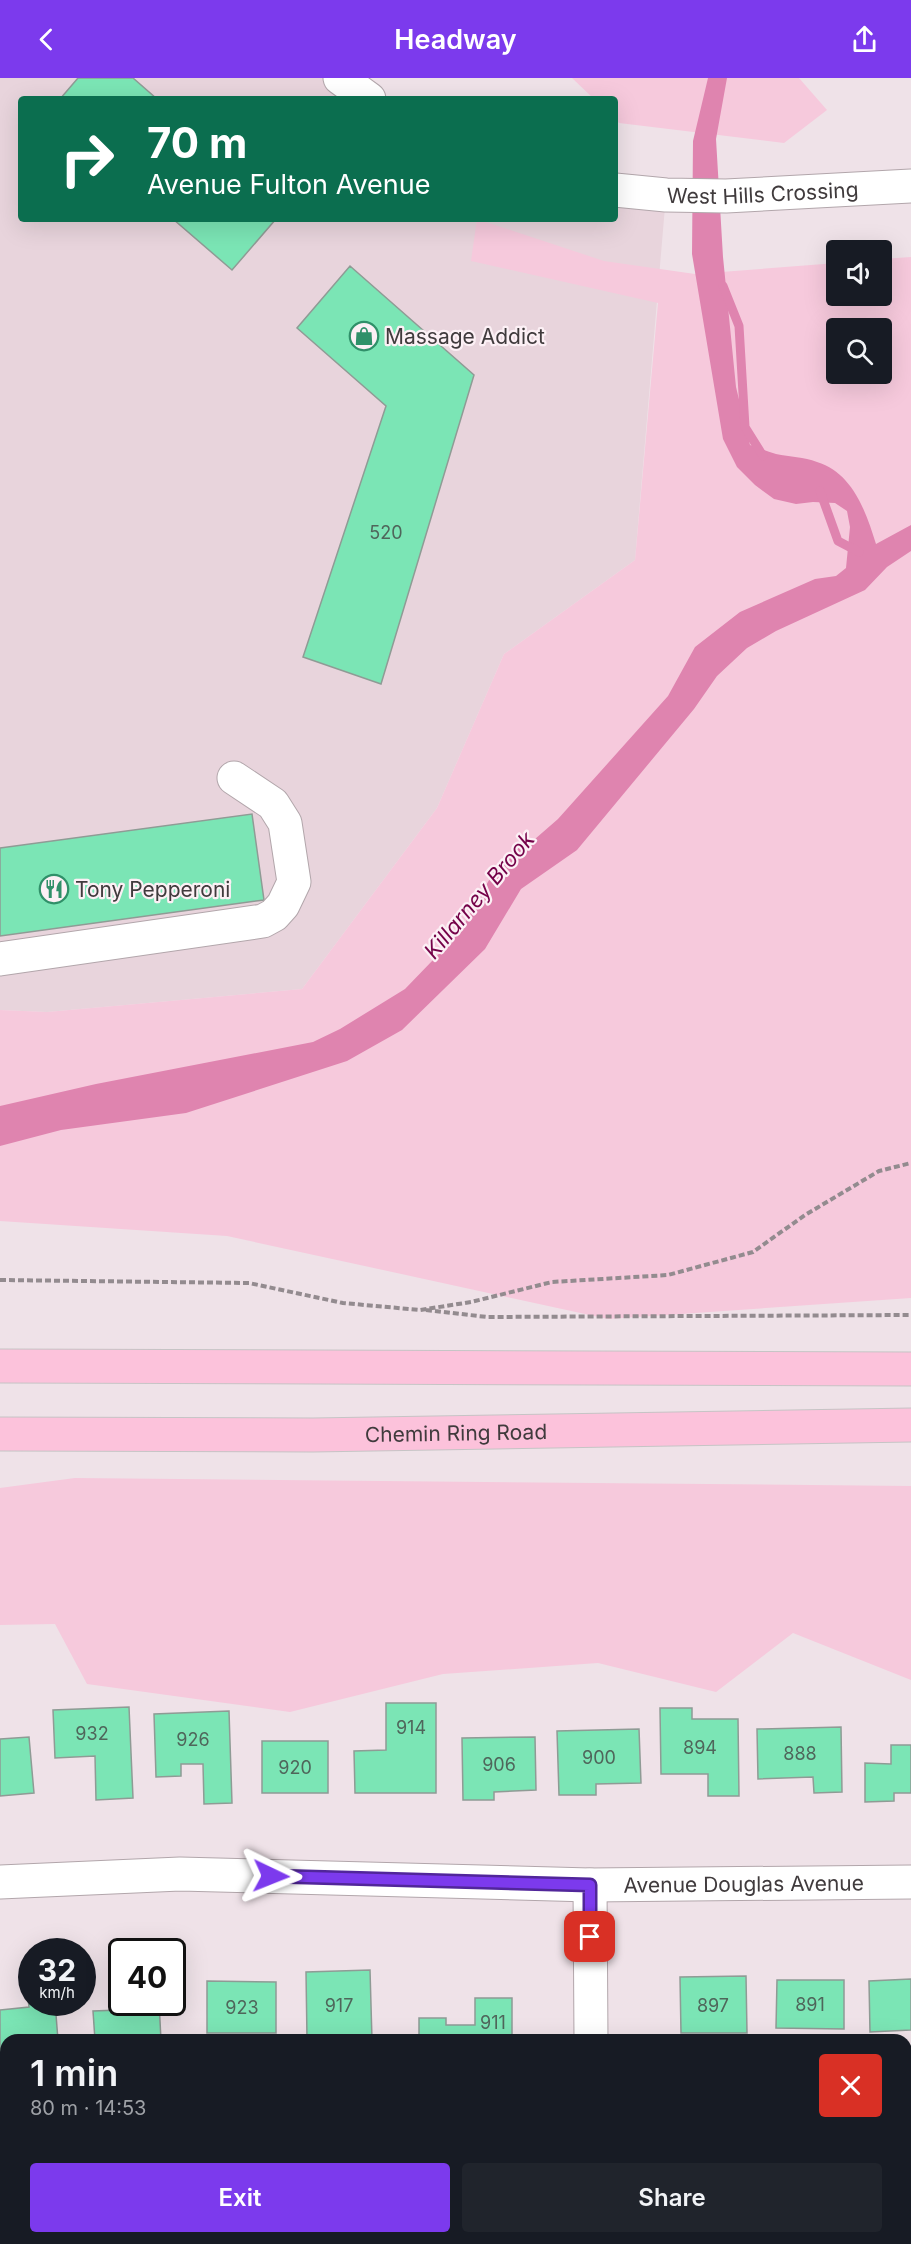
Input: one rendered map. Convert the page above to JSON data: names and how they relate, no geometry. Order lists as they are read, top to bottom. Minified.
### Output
{"streets":{"highway":["Chemin Ring Road"],"street":["West Hills Crossing","Avenue Douglas Avenue"]},"water":["Killarney Brook"],"places":{"shop":["Massage Addict"],"restaurant":["Tony Pepperoni"]},"house_numbers":["520","914","932","926","894","888","900","906","920","891","917","897","923","911"],"page":{"header":"Headway","turn":["70 m","Avenue Fulton Avenue"],"speed":"32 km/h","limit":"40","heading":["1 min","80 m · 14:53"],"buttons":["Exit","Share"]}}
